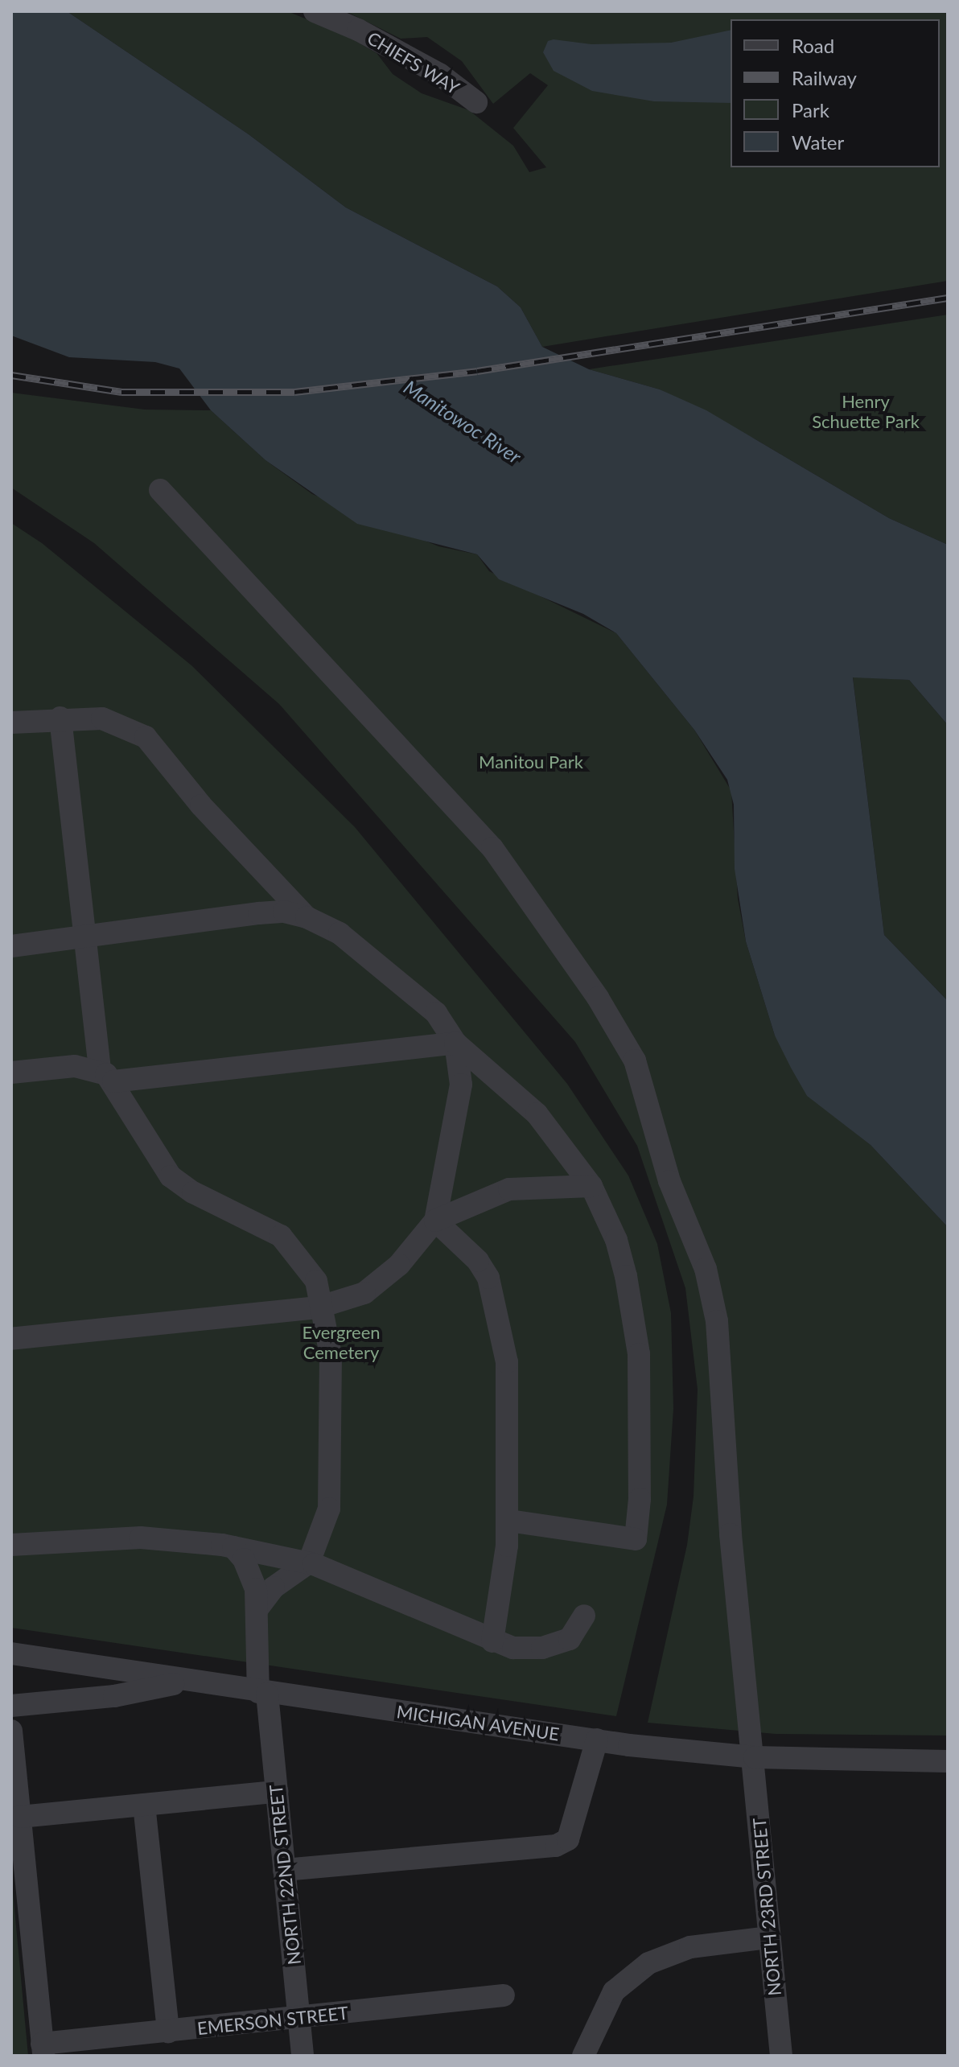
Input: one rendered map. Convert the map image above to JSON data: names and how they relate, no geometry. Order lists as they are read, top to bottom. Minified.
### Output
{"streets":{"street":["CHIEFS WAY","MICHIGAN AVENUE","NORTH 22ND STREET","NORTH 23RD STREET","EMERSON STREET"]},"crossings":[["MICHIGAN AVENUE","NORTH 22ND STREET"],["MICHIGAN AVENUE","NORTH 23RD STREET"],["NORTH 22ND STREET","EMERSON STREET"]],"water":["Manitowoc River"],"parks":["Henry Schuette Park","Manitou Park","Evergreen Cemetery"],"legend":["Road","Railway","Park","Water"]}
